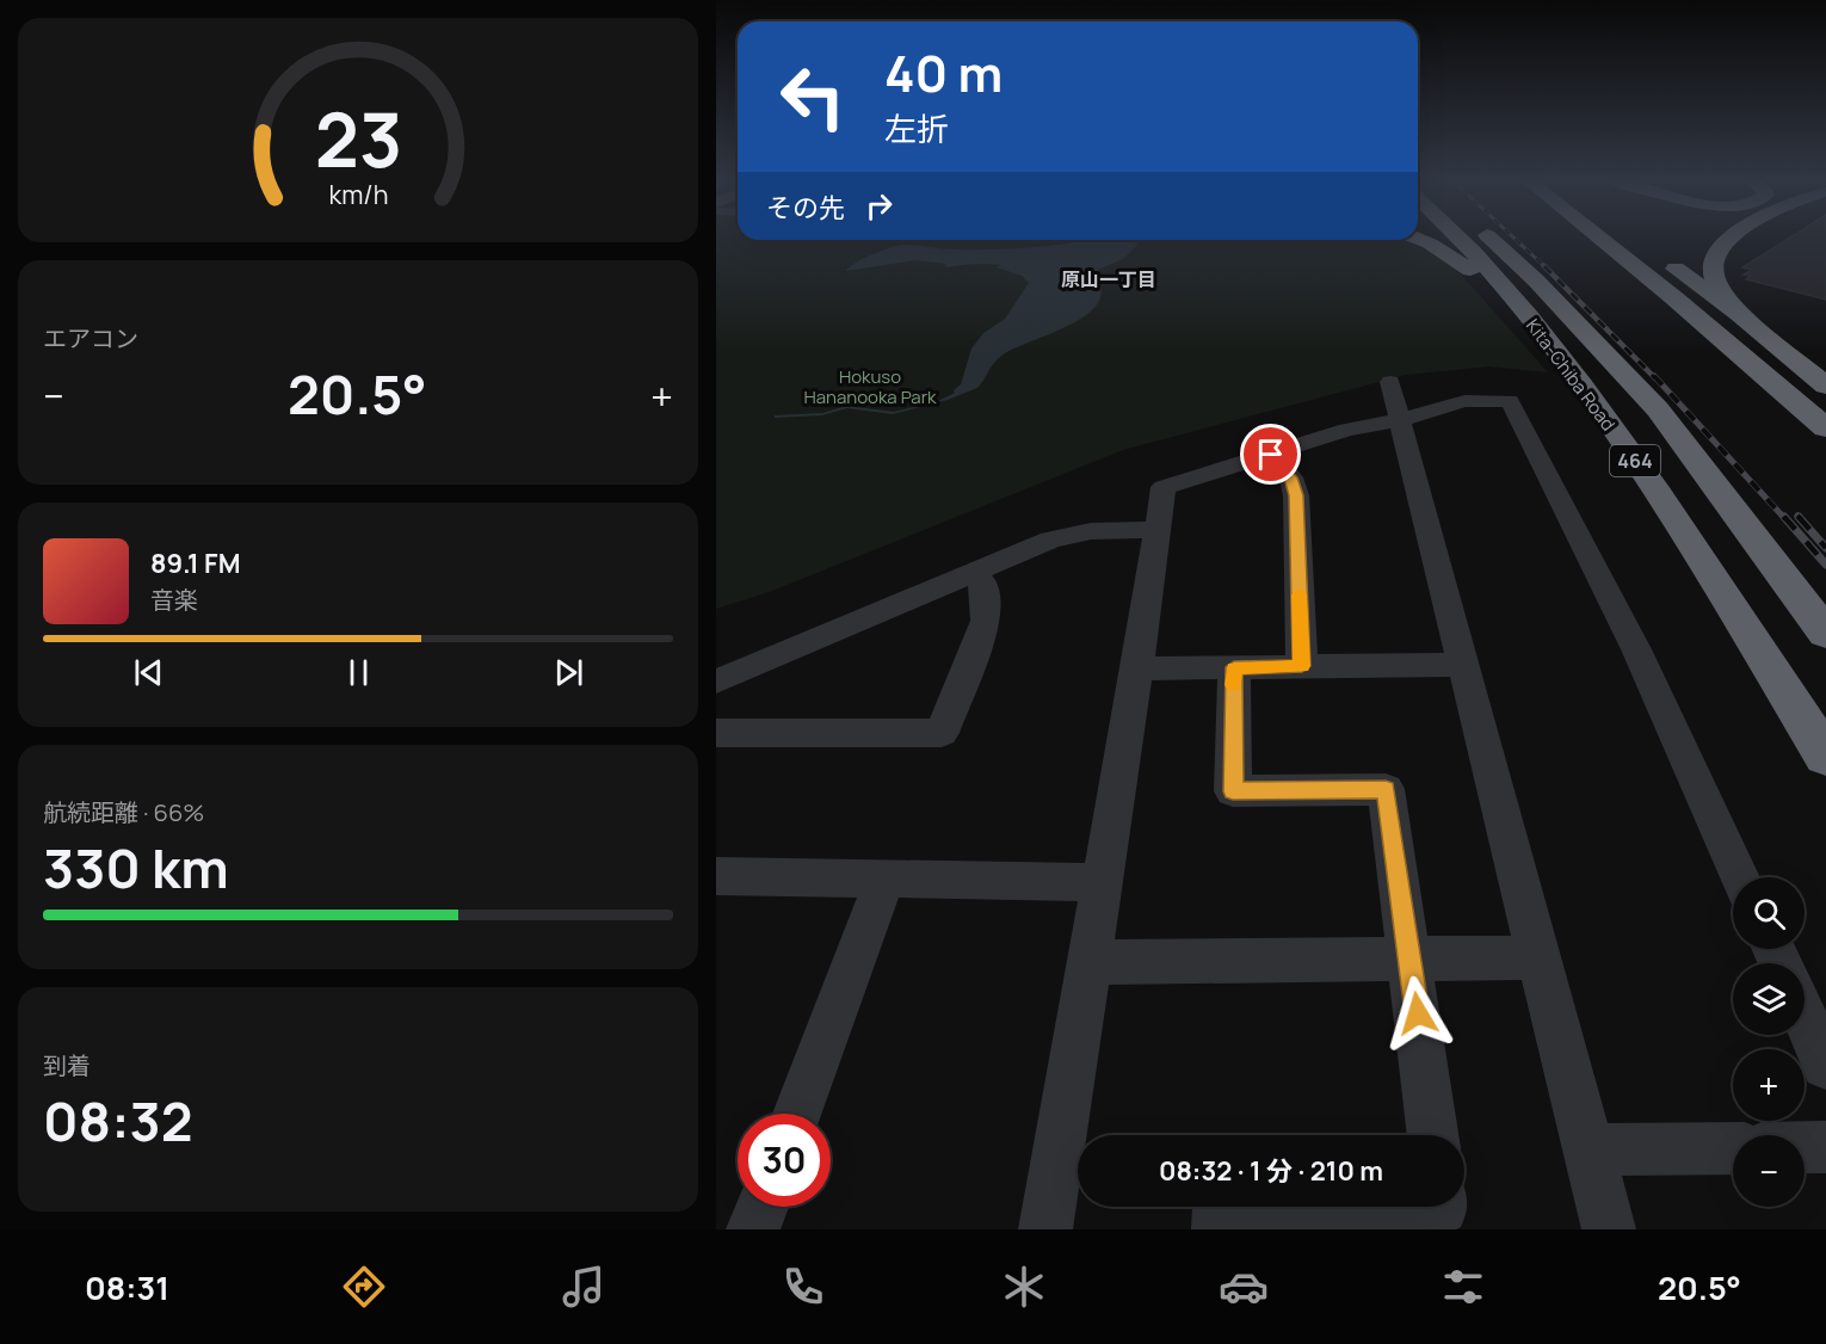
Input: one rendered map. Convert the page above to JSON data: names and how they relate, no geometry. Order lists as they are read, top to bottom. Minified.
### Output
{"streets":{"highway":["Kita-Chiba Road","464"]},"districts":["原山一丁目"],"parks":["Hokuso Hananooka Park"],"page":{"turn":["40 m","左折"],"then":"その先","tile":["エアコン",["航続距離 · 66%","330 km"],["到着","08:32"]],"heat":["−","20.5°","+"],"song":["89.1 FM","音楽"],"map_buttons":["+","−"],"limit":"30","trip":"08:32 · 1 分 · 210 m","tabs":["08:31","20.5°"],"gauge":["23","km/h"]}}
